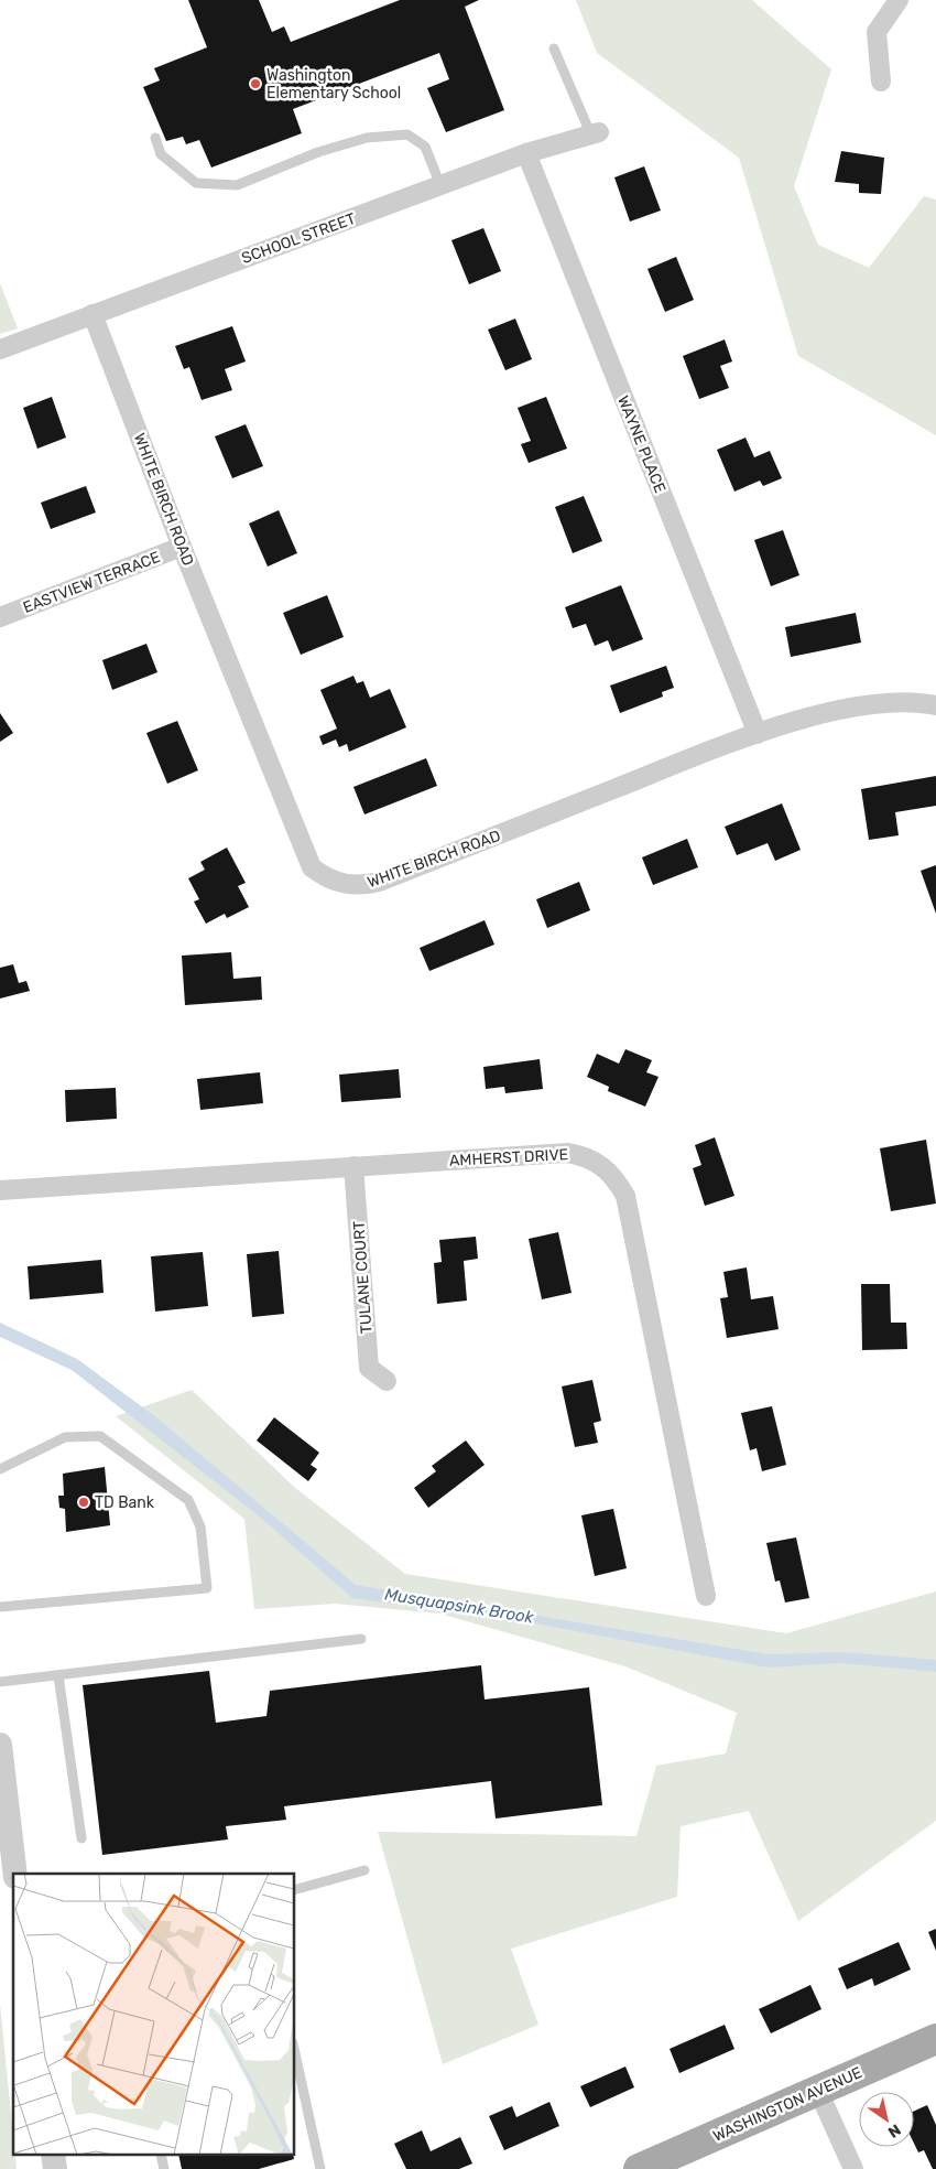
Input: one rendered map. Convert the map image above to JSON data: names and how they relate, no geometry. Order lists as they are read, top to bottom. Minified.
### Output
{"streets":{"main road":["WASHINGTON AVENUE"],"street":["SCHOOL STREET","WAYNE PLACE","WHITE BIRCH ROAD","EASTVIEW TERRACE","AMHERST DRIVE","TULANE COURT"]},"crossings":[["SCHOOL STREET","WAYNE PLACE"],["SCHOOL STREET","WHITE BIRCH ROAD"],["WAYNE PLACE","WHITE BIRCH ROAD"],["WHITE BIRCH ROAD","EASTVIEW TERRACE"],["AMHERST DRIVE","TULANE COURT"]],"water":["Musquapsink Brook"],"places":["Washington Elementary School","TD Bank"],"north":"bottom right"}
